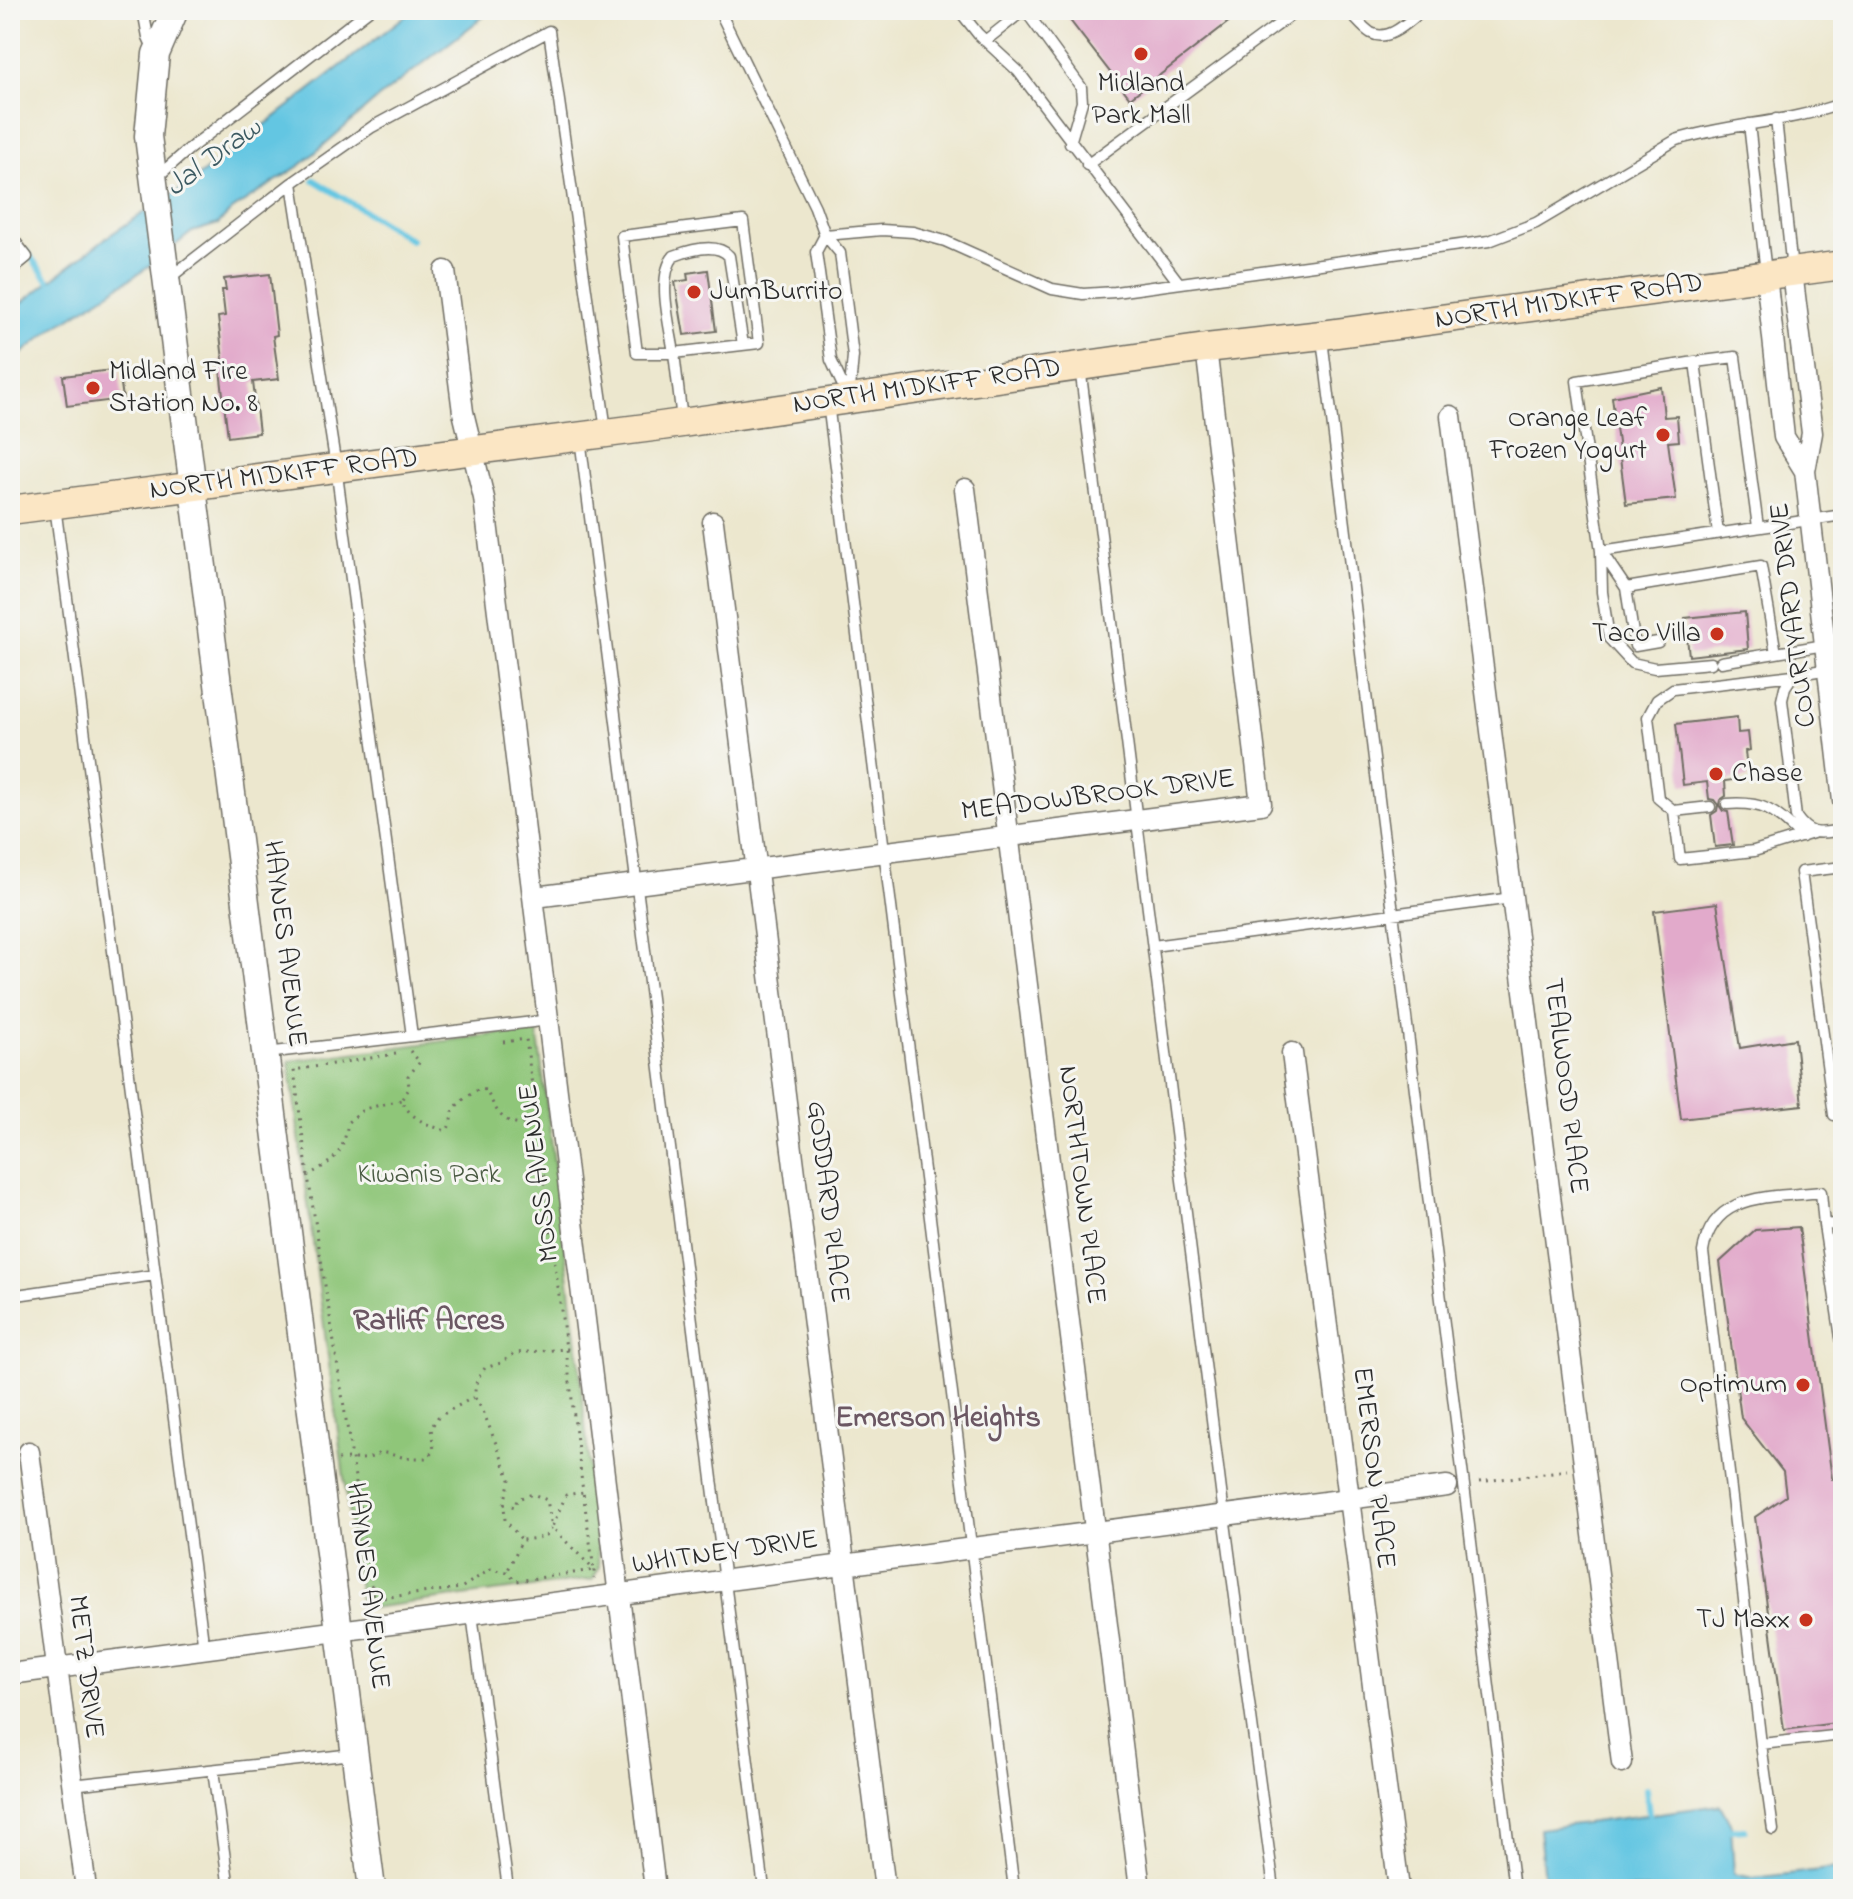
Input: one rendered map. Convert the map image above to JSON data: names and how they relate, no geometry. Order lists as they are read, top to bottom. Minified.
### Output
{"streets":{"main road":["NORTH MIDKIFF ROAD"],"street":["COURTYARD DRIVE","MEADOWBROOK DRIVE","HAYNES AVENUE","TEALWOOD PLACE","MOSS AVENUE","NORTHTOWN PLACE","GODDARD PLACE","EMERSON PLACE","WHITNEY DRIVE","METZ DRIVE"]},"crossings":[["NORTH MIDKIFF ROAD","COURTYARD DRIVE"],["NORTH MIDKIFF ROAD","MEADOWBROOK DRIVE"],["NORTH MIDKIFF ROAD","HAYNES AVENUE"],["NORTH MIDKIFF ROAD","MOSS AVENUE"],["MEADOWBROOK DRIVE","MOSS AVENUE"],["MEADOWBROOK DRIVE","NORTHTOWN PLACE"],["MEADOWBROOK DRIVE","GODDARD PLACE"],["HAYNES AVENUE","WHITNEY DRIVE"],["MOSS AVENUE","WHITNEY DRIVE"],["NORTHTOWN PLACE","WHITNEY DRIVE"],["GODDARD PLACE","WHITNEY DRIVE"],["EMERSON PLACE","WHITNEY DRIVE"],["WHITNEY DRIVE","METZ DRIVE"]],"districts":["Ratliff Acres","Emerson Heights"],"water":["Jal Draw"],"parks":["Kiwanis Park"],"places":["Midland Park Mall","JumBurrito","Midland Fire Station No. 8","Orange Leaf Frozen Yogurt","Taco Villa","Chase","Optimum","TJ Maxx"]}
